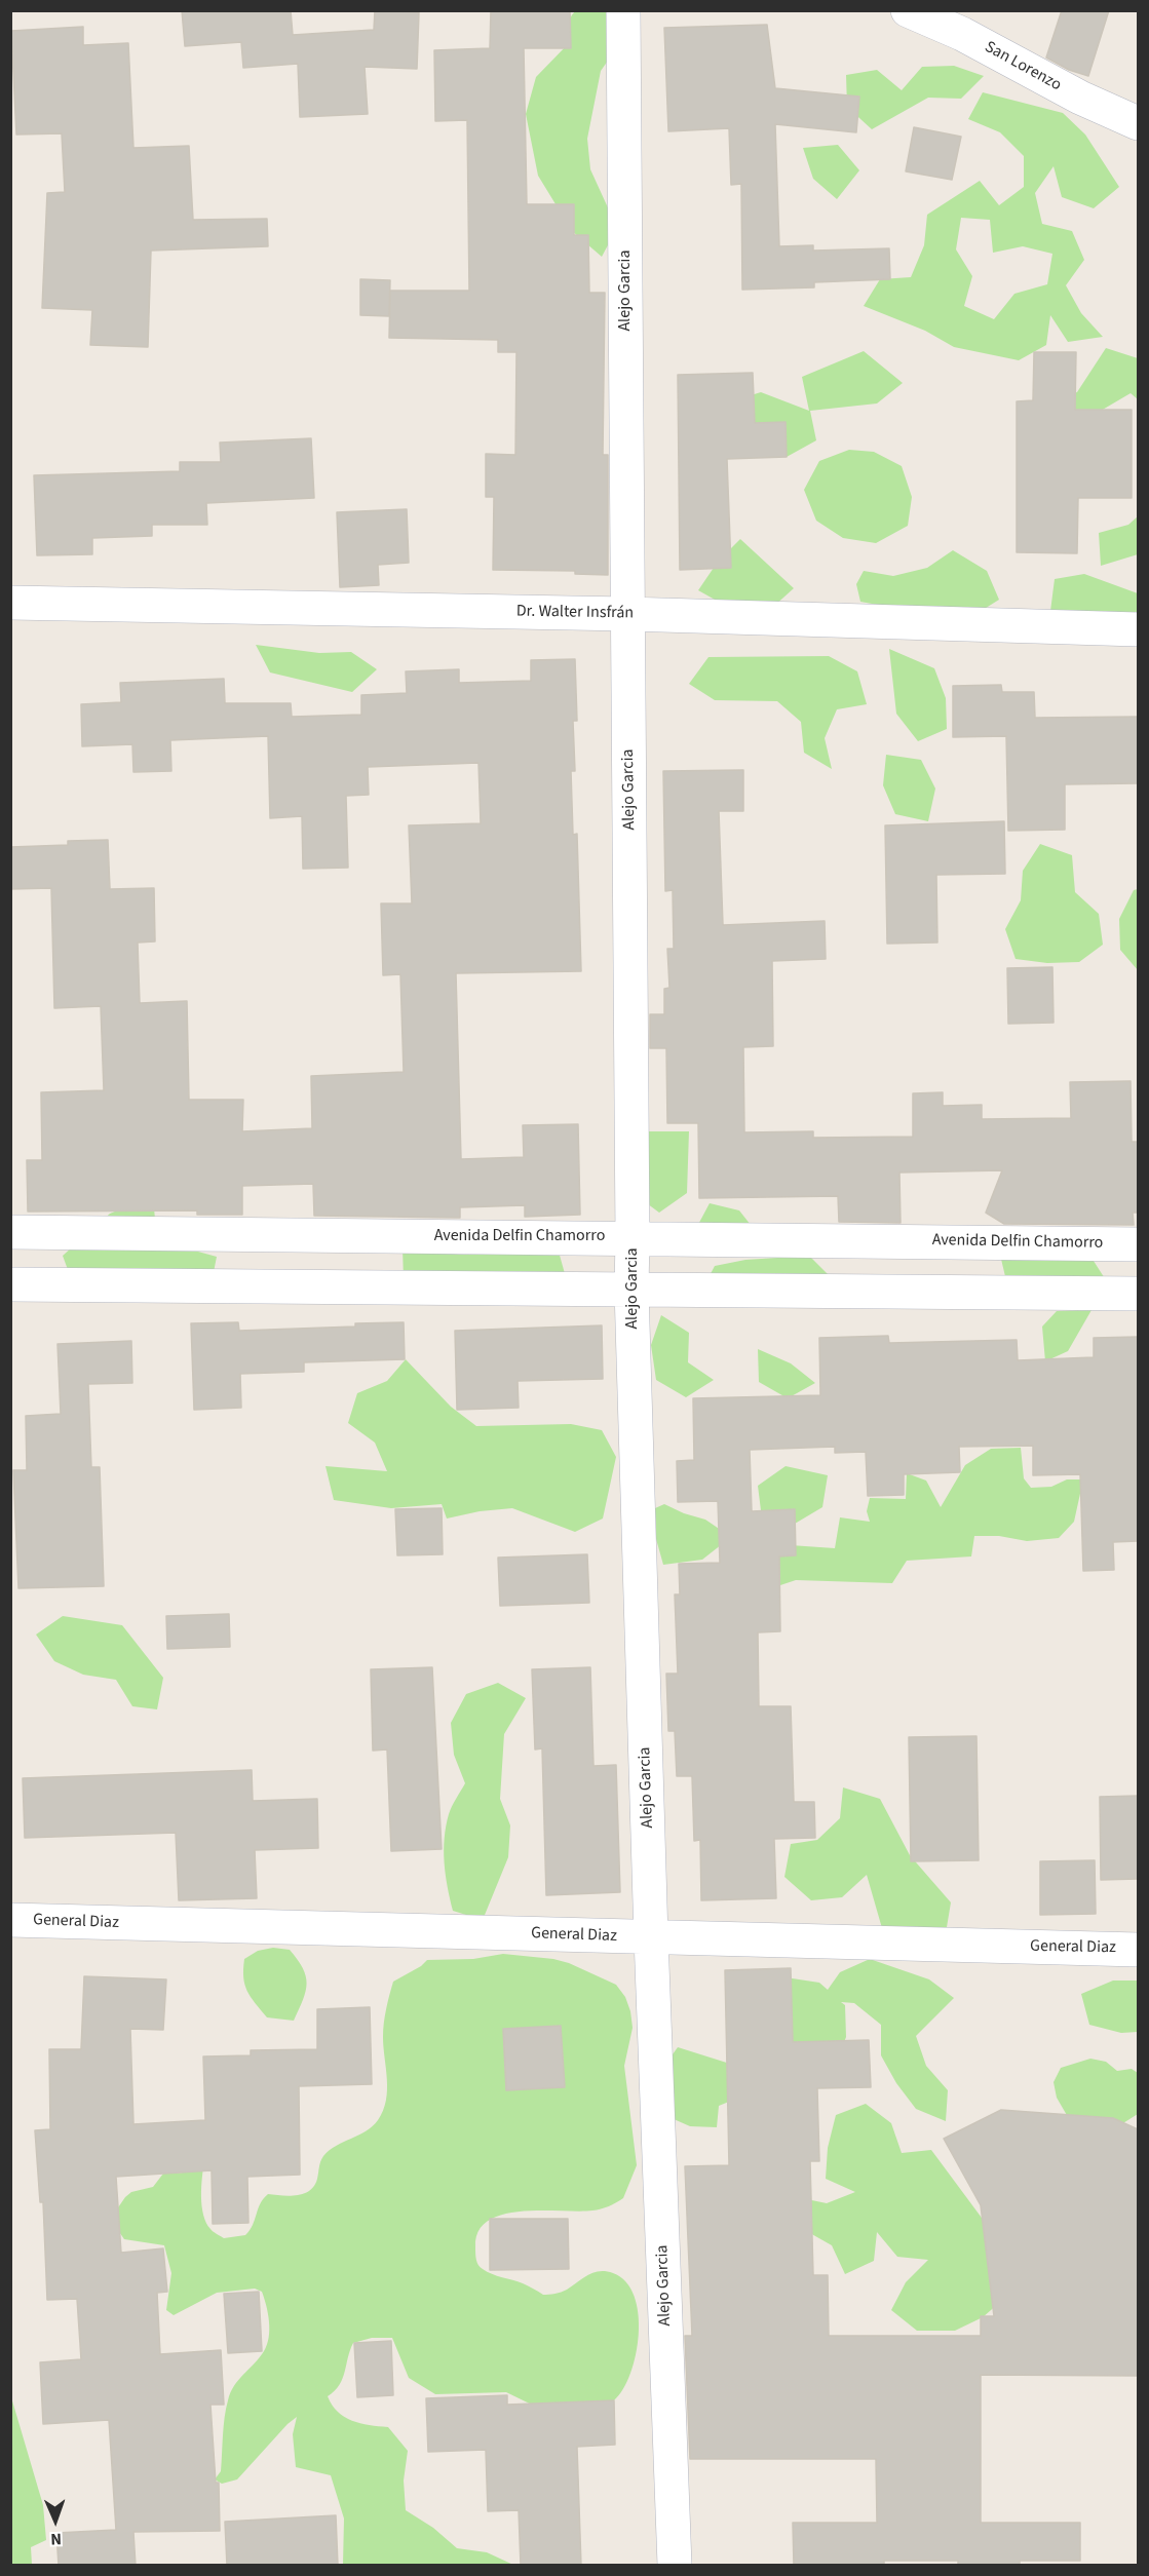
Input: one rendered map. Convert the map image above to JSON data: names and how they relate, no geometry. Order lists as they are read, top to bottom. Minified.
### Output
{"streets":{"street":["San Lorenzo","Alejo Garcia","Dr. Walter Insfrán","Avenida Delfin Chamorro","General Diaz"]},"crossings":[["Alejo Garcia","Dr. Walter Insfrán"],["Alejo Garcia","Avenida Delfin Chamorro"],["Alejo Garcia","General Diaz"]],"north":"bottom"}
